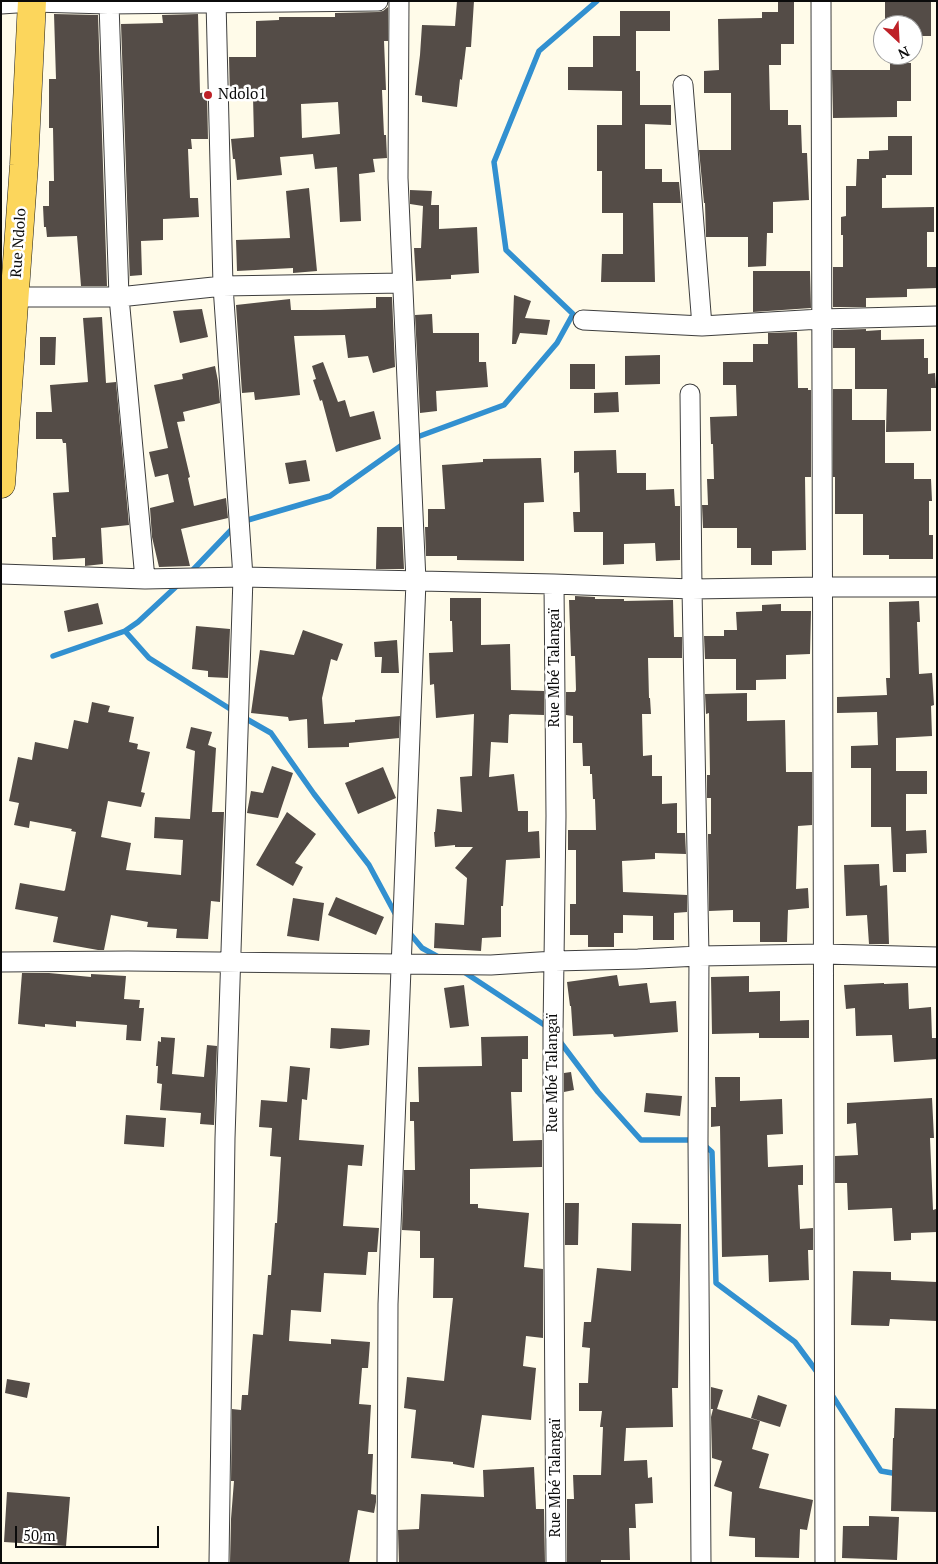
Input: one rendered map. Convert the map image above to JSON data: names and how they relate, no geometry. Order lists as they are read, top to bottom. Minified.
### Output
{"streets":{"main road":["Rue Ndolo"],"street":["Rue Mbé Talangaï"]},"places":["Ndolo1"],"scale_bar":"50 m","north":"bottom right"}
